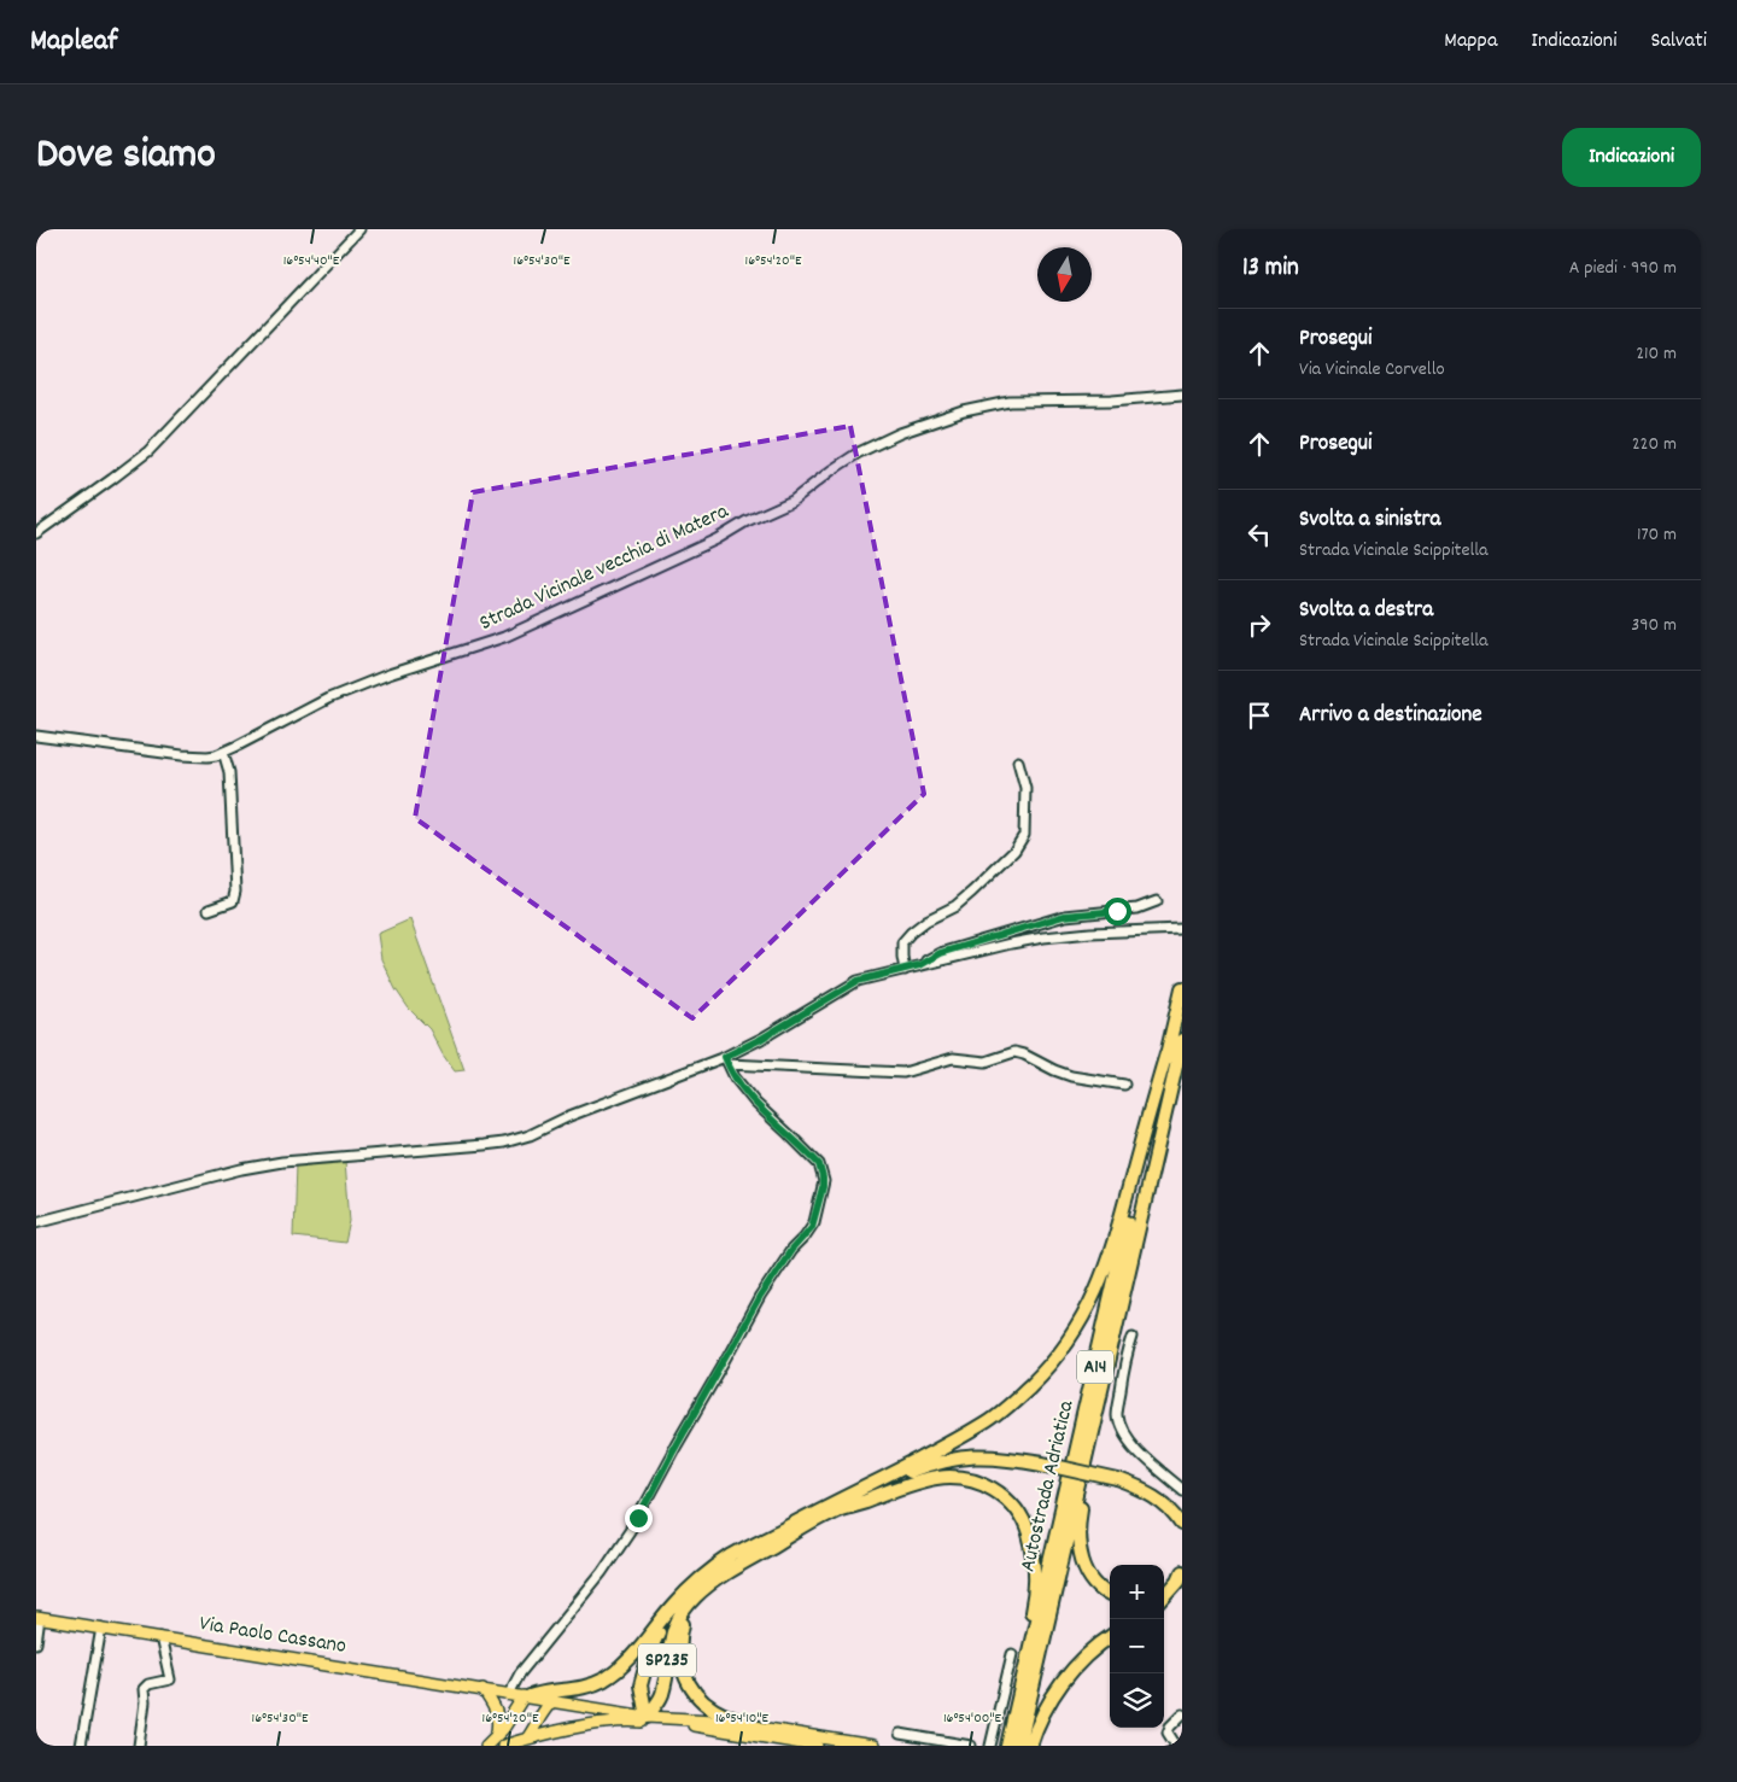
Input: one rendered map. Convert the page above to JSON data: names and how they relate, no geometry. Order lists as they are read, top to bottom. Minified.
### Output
{"streets":{"highway":["A14","Autostrada Adriatica","SP235"],"main road":["Via Paolo Cassano"],"street":["Strada Vicinale vecchia di Matera"]},"crossings":[["Via Paolo Cassano","SP235"]],"north":"bottom","page":{"header":"Mapleaf","nav":["Mappa","Indicazioni","Salvati"],"title":"Dove siamo","buttons":"Indicazioni","heading":["13 min","A piedi · 990 m"],"list":[["Prosegui","Via Vicinale Corvello","210 m"],["Prosegui","220 m"],["Svolta a sinistra","Strada Vicinale Scippitella","170 m"],["Svolta a destra","Strada Vicinale Scippitella","390 m"],"Arrivo a destinazione"],"map_buttons":["+","−"]},"coordinates":["16°54'40\"E","16°54'30\"E","16°54'20\"E","16°54'10\"E","16°54'00\"E"]}
